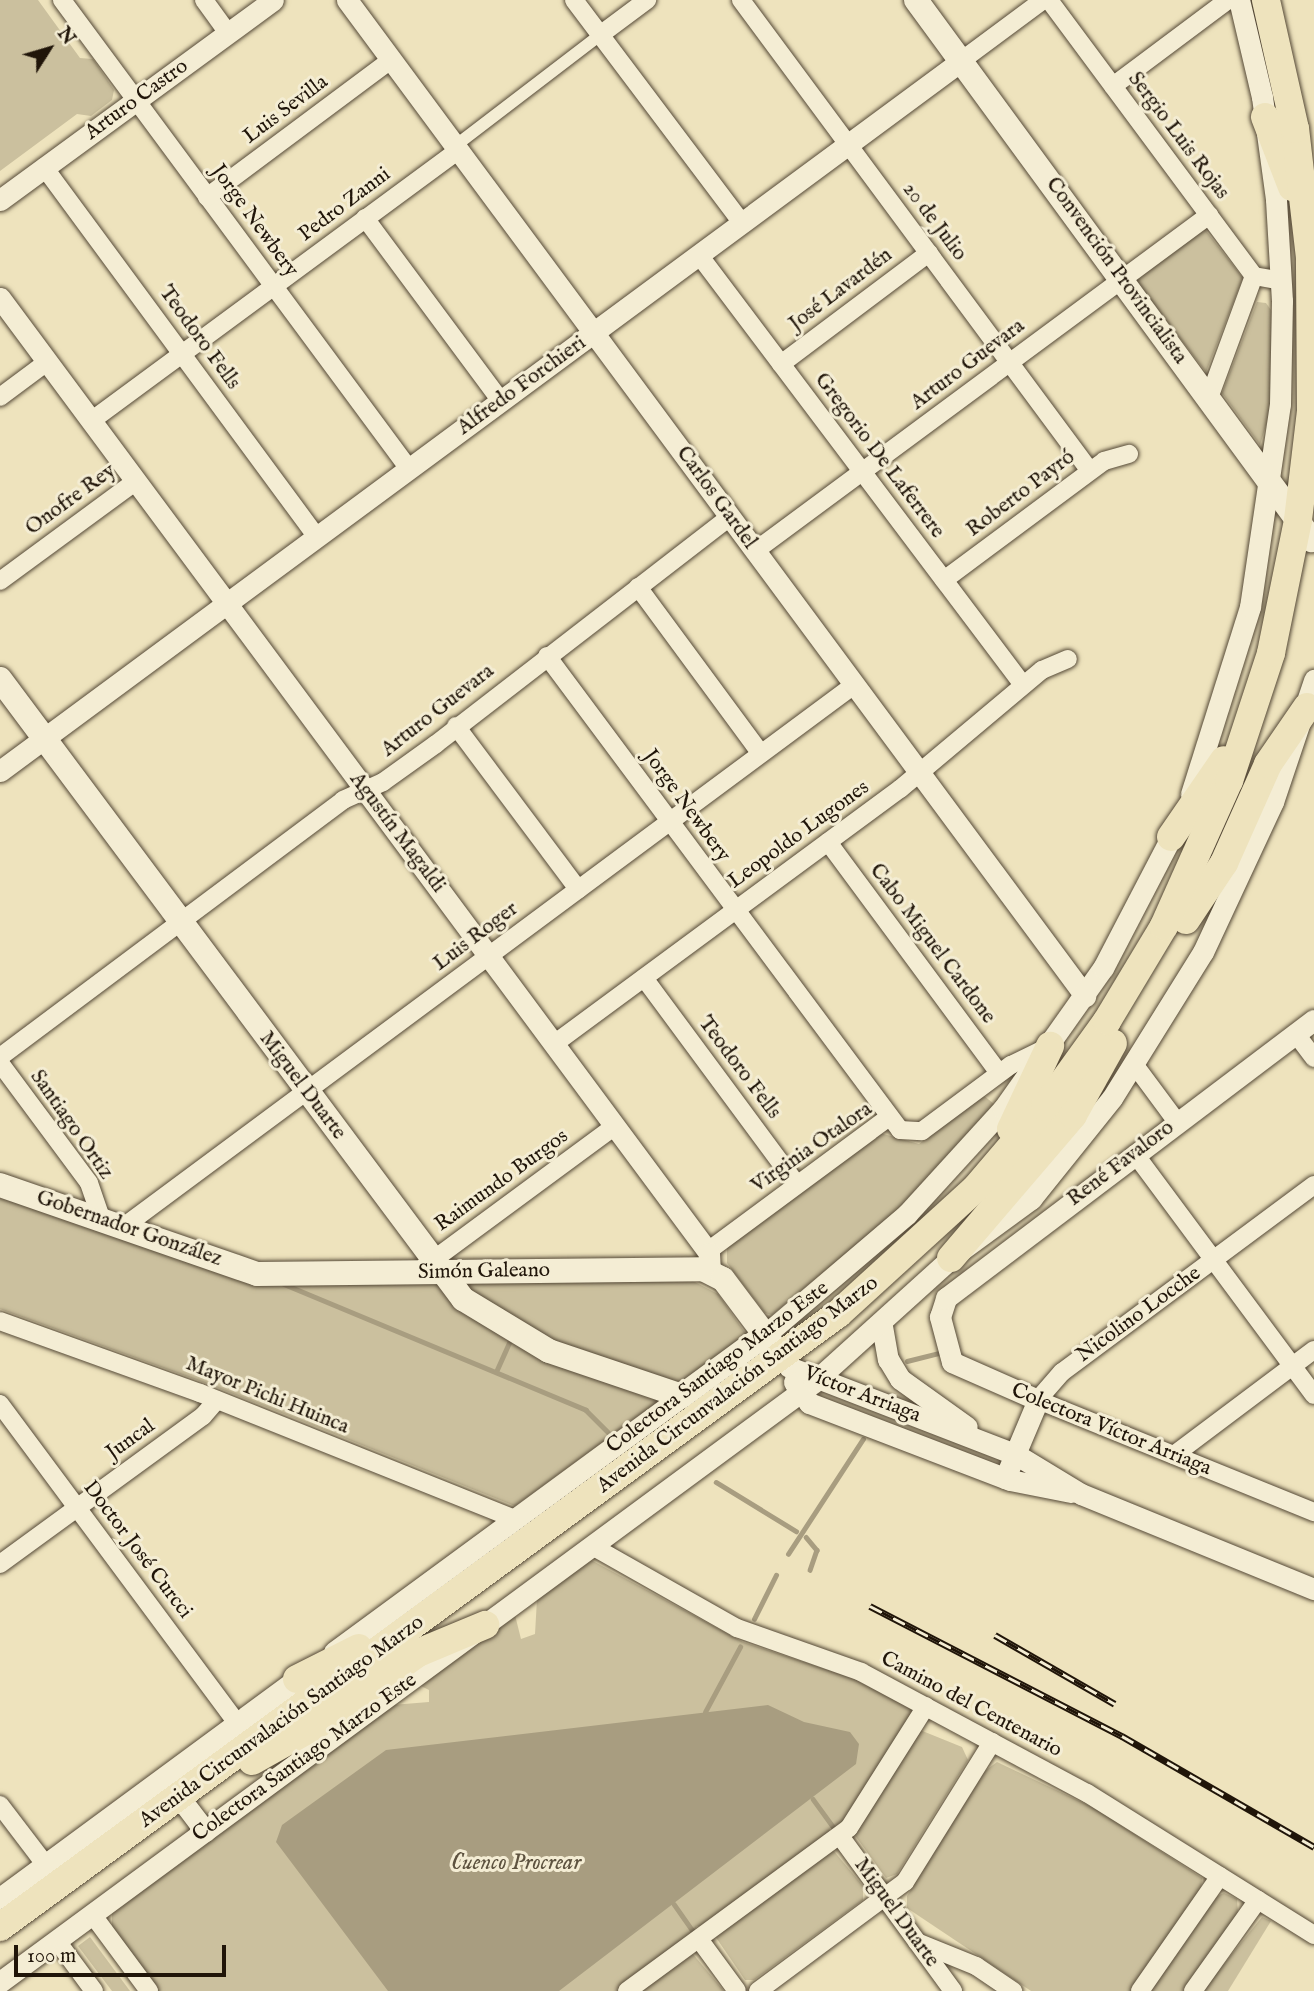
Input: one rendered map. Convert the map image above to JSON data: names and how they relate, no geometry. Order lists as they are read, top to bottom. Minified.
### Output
{"streets":{"highway":["Avenida Circunvalación Santiago Marzo"],"main road":["Convención Provincialista","Agustín Magaldi","Miguel Duarte","Gobernador González","Simón Galeano","Colectora Santiago Marzo Este"],"street":["Arturo Castro","Luis Sevilla","Sergio Luis Rojas","Pedro Zanni","Jorge Newbery","20 de Julio","José Lavardén","Teodoro Fells","Arturo Guevara","Alfredo Forchieri","Gregorio De Laferrere","Roberto Payró","Carlos Gardel","Onofre Rey","Leopoldo Lugones","Luis Roger","Cabo Miguel Cardone","Santiago Ortiz","Virginia Otalora","René Favaloro","Raimundo Burgos","Nicolino Locche","Víctor Arriaga","Mayor Pichi Huinca","Colectora Víctor Arriaga","Juncal","Doctor José Curcci","Camino del Centenario"]},"crossings":[["Arturo Castro","Jorge Newbery"],["Arturo Castro","Teodoro Fells"],["Luis Sevilla","Jorge Newbery"],["Luis Sevilla","Carlos Gardel"],["Sergio Luis Rojas","Arturo Guevara"],["Pedro Zanni","Jorge Newbery"],["Pedro Zanni","Teodoro Fells"],["Pedro Zanni","Carlos Gardel"],["Pedro Zanni","Agustín Magaldi"],["Jorge Newbery","Arturo Guevara"],["Jorge Newbery","Alfredo Forchieri"],["Jorge Newbery","Leopoldo Lugones"],["Jorge Newbery","Luis Roger"],["Jorge Newbery","Virginia Otalora"],["20 de Julio","José Lavardén"],["20 de Julio","Arturo Guevara"],["20 de Julio","Alfredo Forchieri"],["20 de Julio","Roberto Payró"],["Convención Provincialista","Arturo Guevara"],["Convención Provincialista","Alfredo Forchieri"],["Convención Provincialista","Colectora Santiago Marzo Este"],["Convención Provincialista","Avenida Circunvalación Santiago Marzo"],["José Lavardén","Gregorio De Laferrere"],["Teodoro Fells","Alfredo Forchieri"],["Teodoro Fells","Leopoldo Lugones"],["Teodoro Fells","Virginia Otalora"],["Arturo Guevara","Gregorio De Laferrere"],["Arturo Guevara","Carlos Gardel"],["Arturo Guevara","Agustín Magaldi"],["Arturo Guevara","Miguel Duarte"],["Alfredo Forchieri","Gregorio De Laferrere"],["Alfredo Forchieri","Carlos Gardel"],["Alfredo Forchieri","Agustín Magaldi"],["Alfredo Forchieri","Miguel Duarte"],["Gregorio De Laferrere","Roberto Payró"],["Gregorio De Laferrere","Leopoldo Lugones"],["Carlos Gardel","Leopoldo Lugones"],["Carlos Gardel","Luis Roger"],["Carlos Gardel","Colectora Santiago Marzo Este"],["Onofre Rey","Agustín Magaldi"],["Agustín Magaldi","Leopoldo Lugones"],["Agustín Magaldi","Luis Roger"],["Agustín Magaldi","Virginia Otalora"],["Agustín Magaldi","Raimundo Burgos"],["Agustín Magaldi","Simón Galeano"],["Agustín Magaldi","Colectora Santiago Marzo Este"],["Agustín Magaldi","Avenida Circunvalación Santiago Marzo"],["Agustín Magaldi","Víctor Arriaga"],["Leopoldo Lugones","Cabo Miguel Cardone"],["Luis Roger","Miguel Duarte"],["Luis Roger","Gobernador González"],["Cabo Miguel Cardone","Virginia Otalora"],["Miguel Duarte","Raimundo Burgos"],["Miguel Duarte","Simón Galeano"],["Miguel Duarte","Colectora Santiago Marzo Este"],["Santiago Ortiz","Gobernador González"],["Virginia Otalora","Simón Galeano"],["Virginia Otalora","Colectora Santiago Marzo Este"],["René Favaloro","Colectora Víctor Arriaga"],["Raimundo Burgos","Simón Galeano"],["Gobernador González","Simón Galeano"],["Nicolino Locche","Víctor Arriaga"],["Nicolino Locche","Colectora Víctor Arriaga"],["Colectora Santiago Marzo Este","Avenida Circunvalación Santiago Marzo"],["Colectora Santiago Marzo Este","Víctor Arriaga"],["Colectora Santiago Marzo Este","Mayor Pichi Huinca"],["Colectora Santiago Marzo Este","Doctor José Curcci"],["Colectora Santiago Marzo Este","Camino del Centenario"],["Avenida Circunvalación Santiago Marzo","Víctor Arriaga"],["Mayor Pichi Huinca","Juncal"],["Juncal","Doctor José Curcci"]],"water":["Cuenco Procrear"],"scale_bar":"100 m","north":"top right"}
